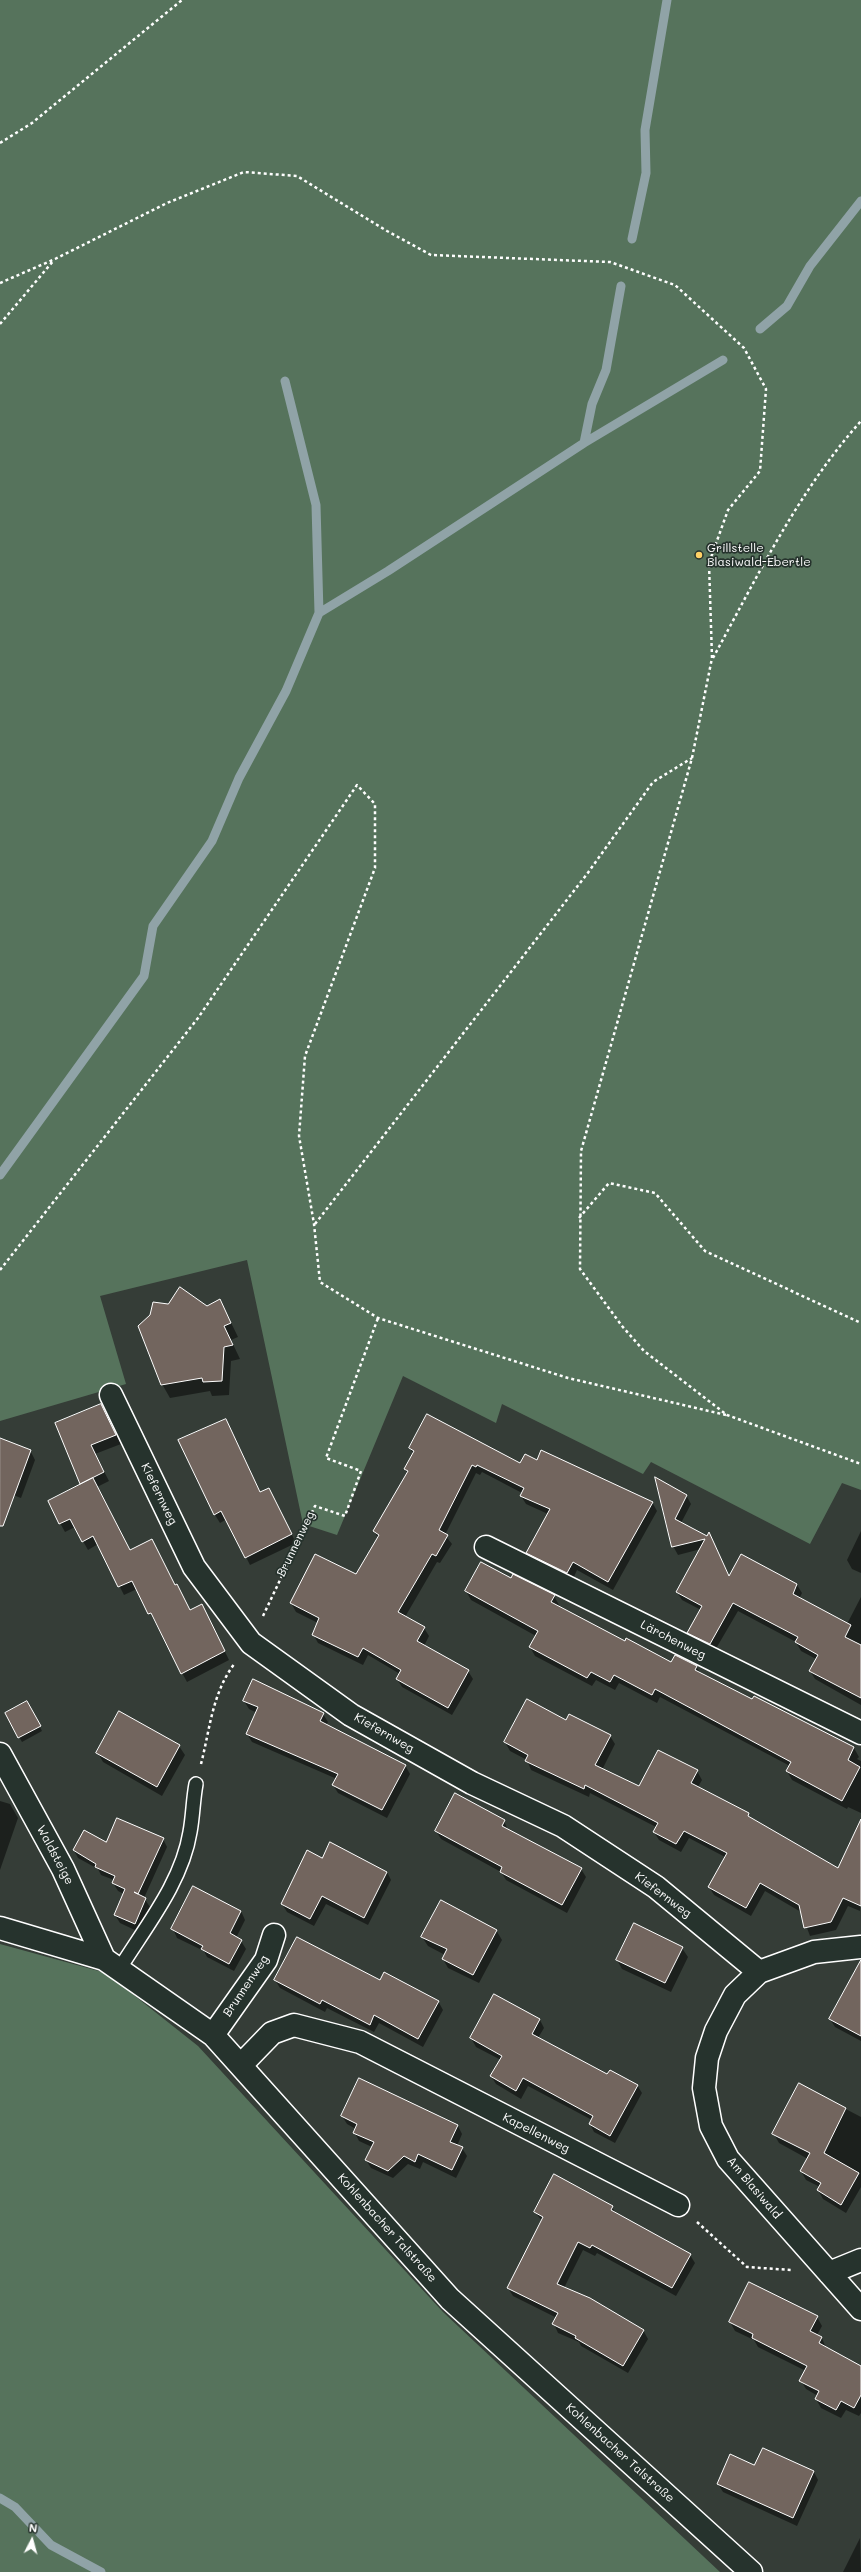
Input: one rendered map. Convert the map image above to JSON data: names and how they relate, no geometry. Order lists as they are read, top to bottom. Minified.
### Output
{"streets":{"street":["Kiefernweg","Brunnenweg","Lärchenweg","Waldsteige","Kapellenweg","Am Blasiwald","Kohlenbacher Talstraße"]},"crossings":[["Kiefernweg","Brunnenweg"],["Kiefernweg","Am Blasiwald"],["Brunnenweg","Kohlenbacher Talstraße"],["Waldsteige","Kohlenbacher Talstraße"],["Kapellenweg","Kohlenbacher Talstraße"]],"places":["Grillstelle Blasiwald-Ebertle"],"north":"top"}
